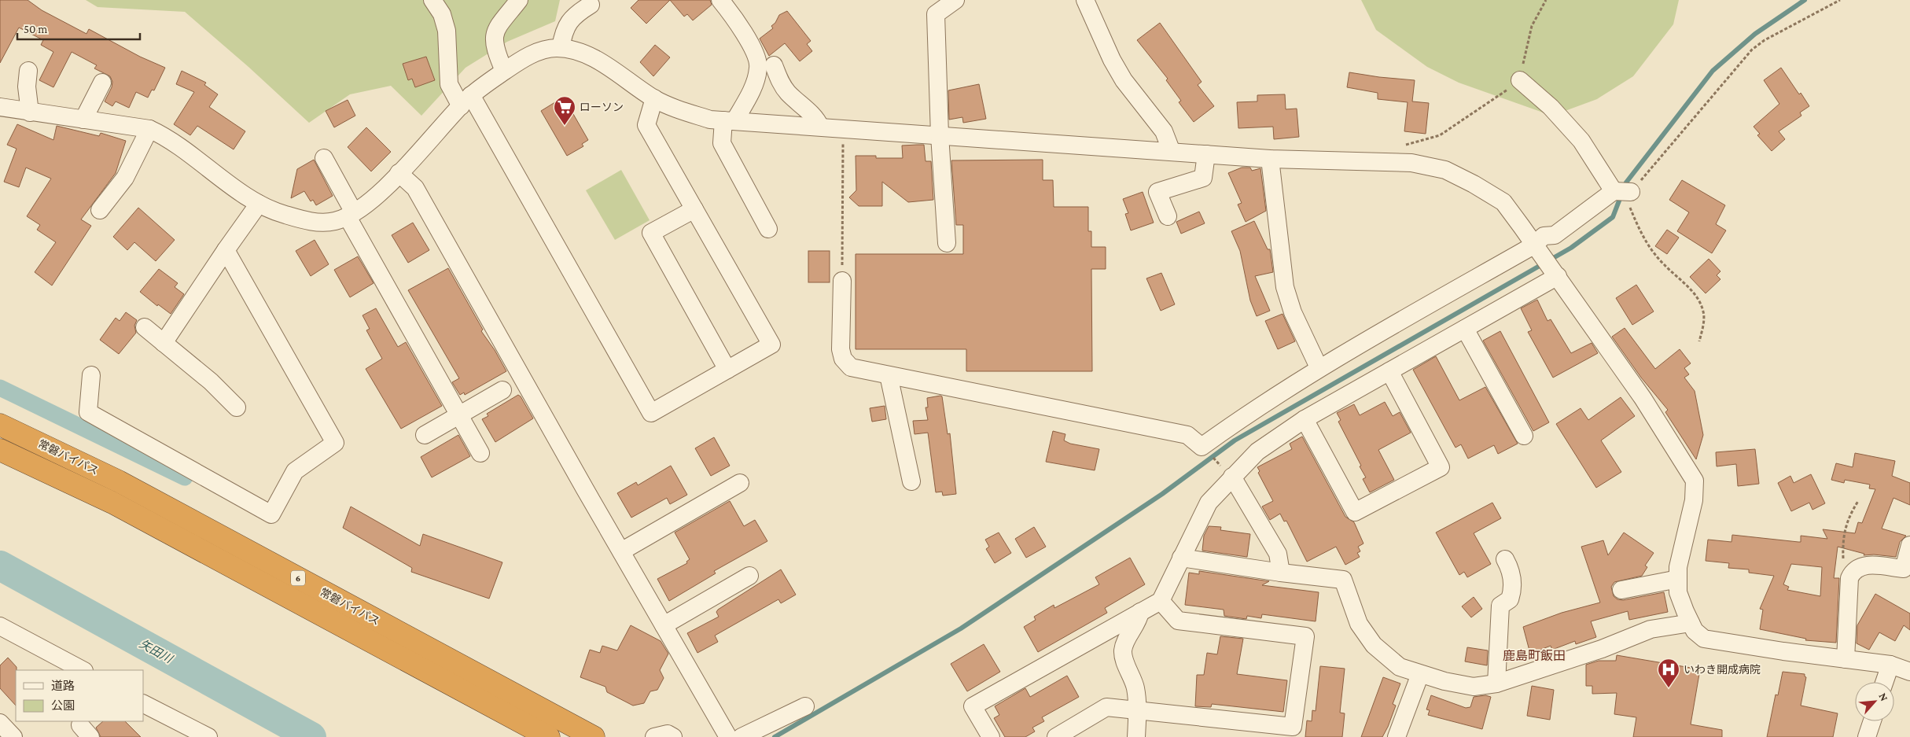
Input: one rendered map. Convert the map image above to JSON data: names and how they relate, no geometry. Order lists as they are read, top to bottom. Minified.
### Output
{"streets":{"highway":["常磐バイパス","6"]},"districts":["鹿島町飯田"],"water":["矢田川"],"places":{"supermarket":["ローソン"],"hospital":["いわき開成病院"]},"legend":["道路","公園"],"scale_bar":"50 m","north":"top right"}
